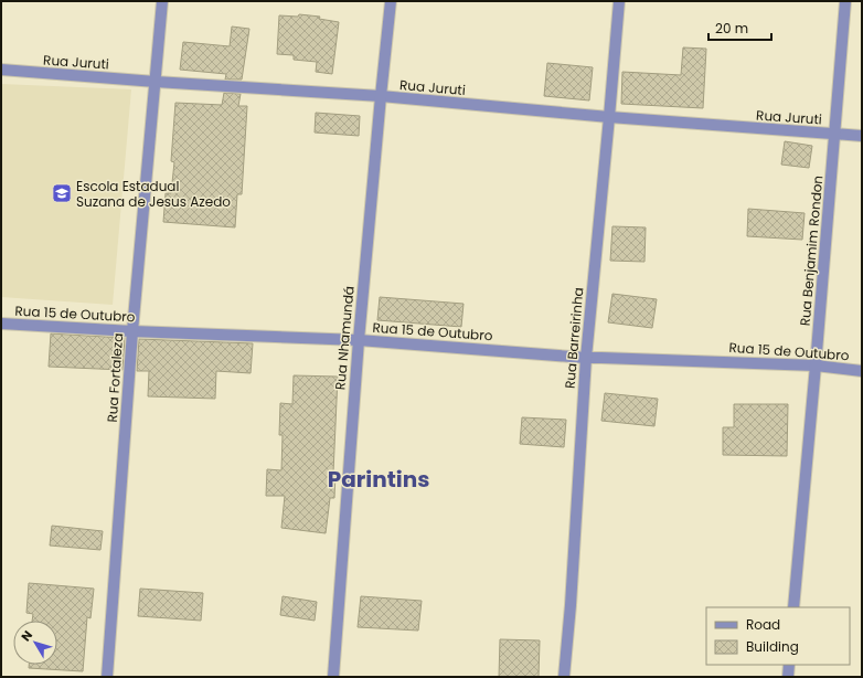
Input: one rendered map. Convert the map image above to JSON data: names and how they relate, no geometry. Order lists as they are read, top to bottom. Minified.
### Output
{"streets":{"street":["Rua Juruti","Rua Benjamim Rondon","Rua 15 de Outubro","Rua Nhamundá","Rua Barreirinha","Rua Fortaleza"]},"crossings":[["Rua Juruti","Rua Benjamim Rondon"],["Rua Juruti","Rua Nhamundá"],["Rua Juruti","Rua Barreirinha"],["Rua Juruti","Rua Fortaleza"],["Rua Benjamim Rondon","Rua 15 de Outubro"],["Rua 15 de Outubro","Rua Nhamundá"],["Rua 15 de Outubro","Rua Barreirinha"],["Rua 15 de Outubro","Rua Fortaleza"]],"districts":["Parintins"],"places":{"school or university":["Escola Estadual Suzana de Jesus Azedo"]},"legend":["Road","Building"],"scale_bar":"20 m","north":"top left"}
